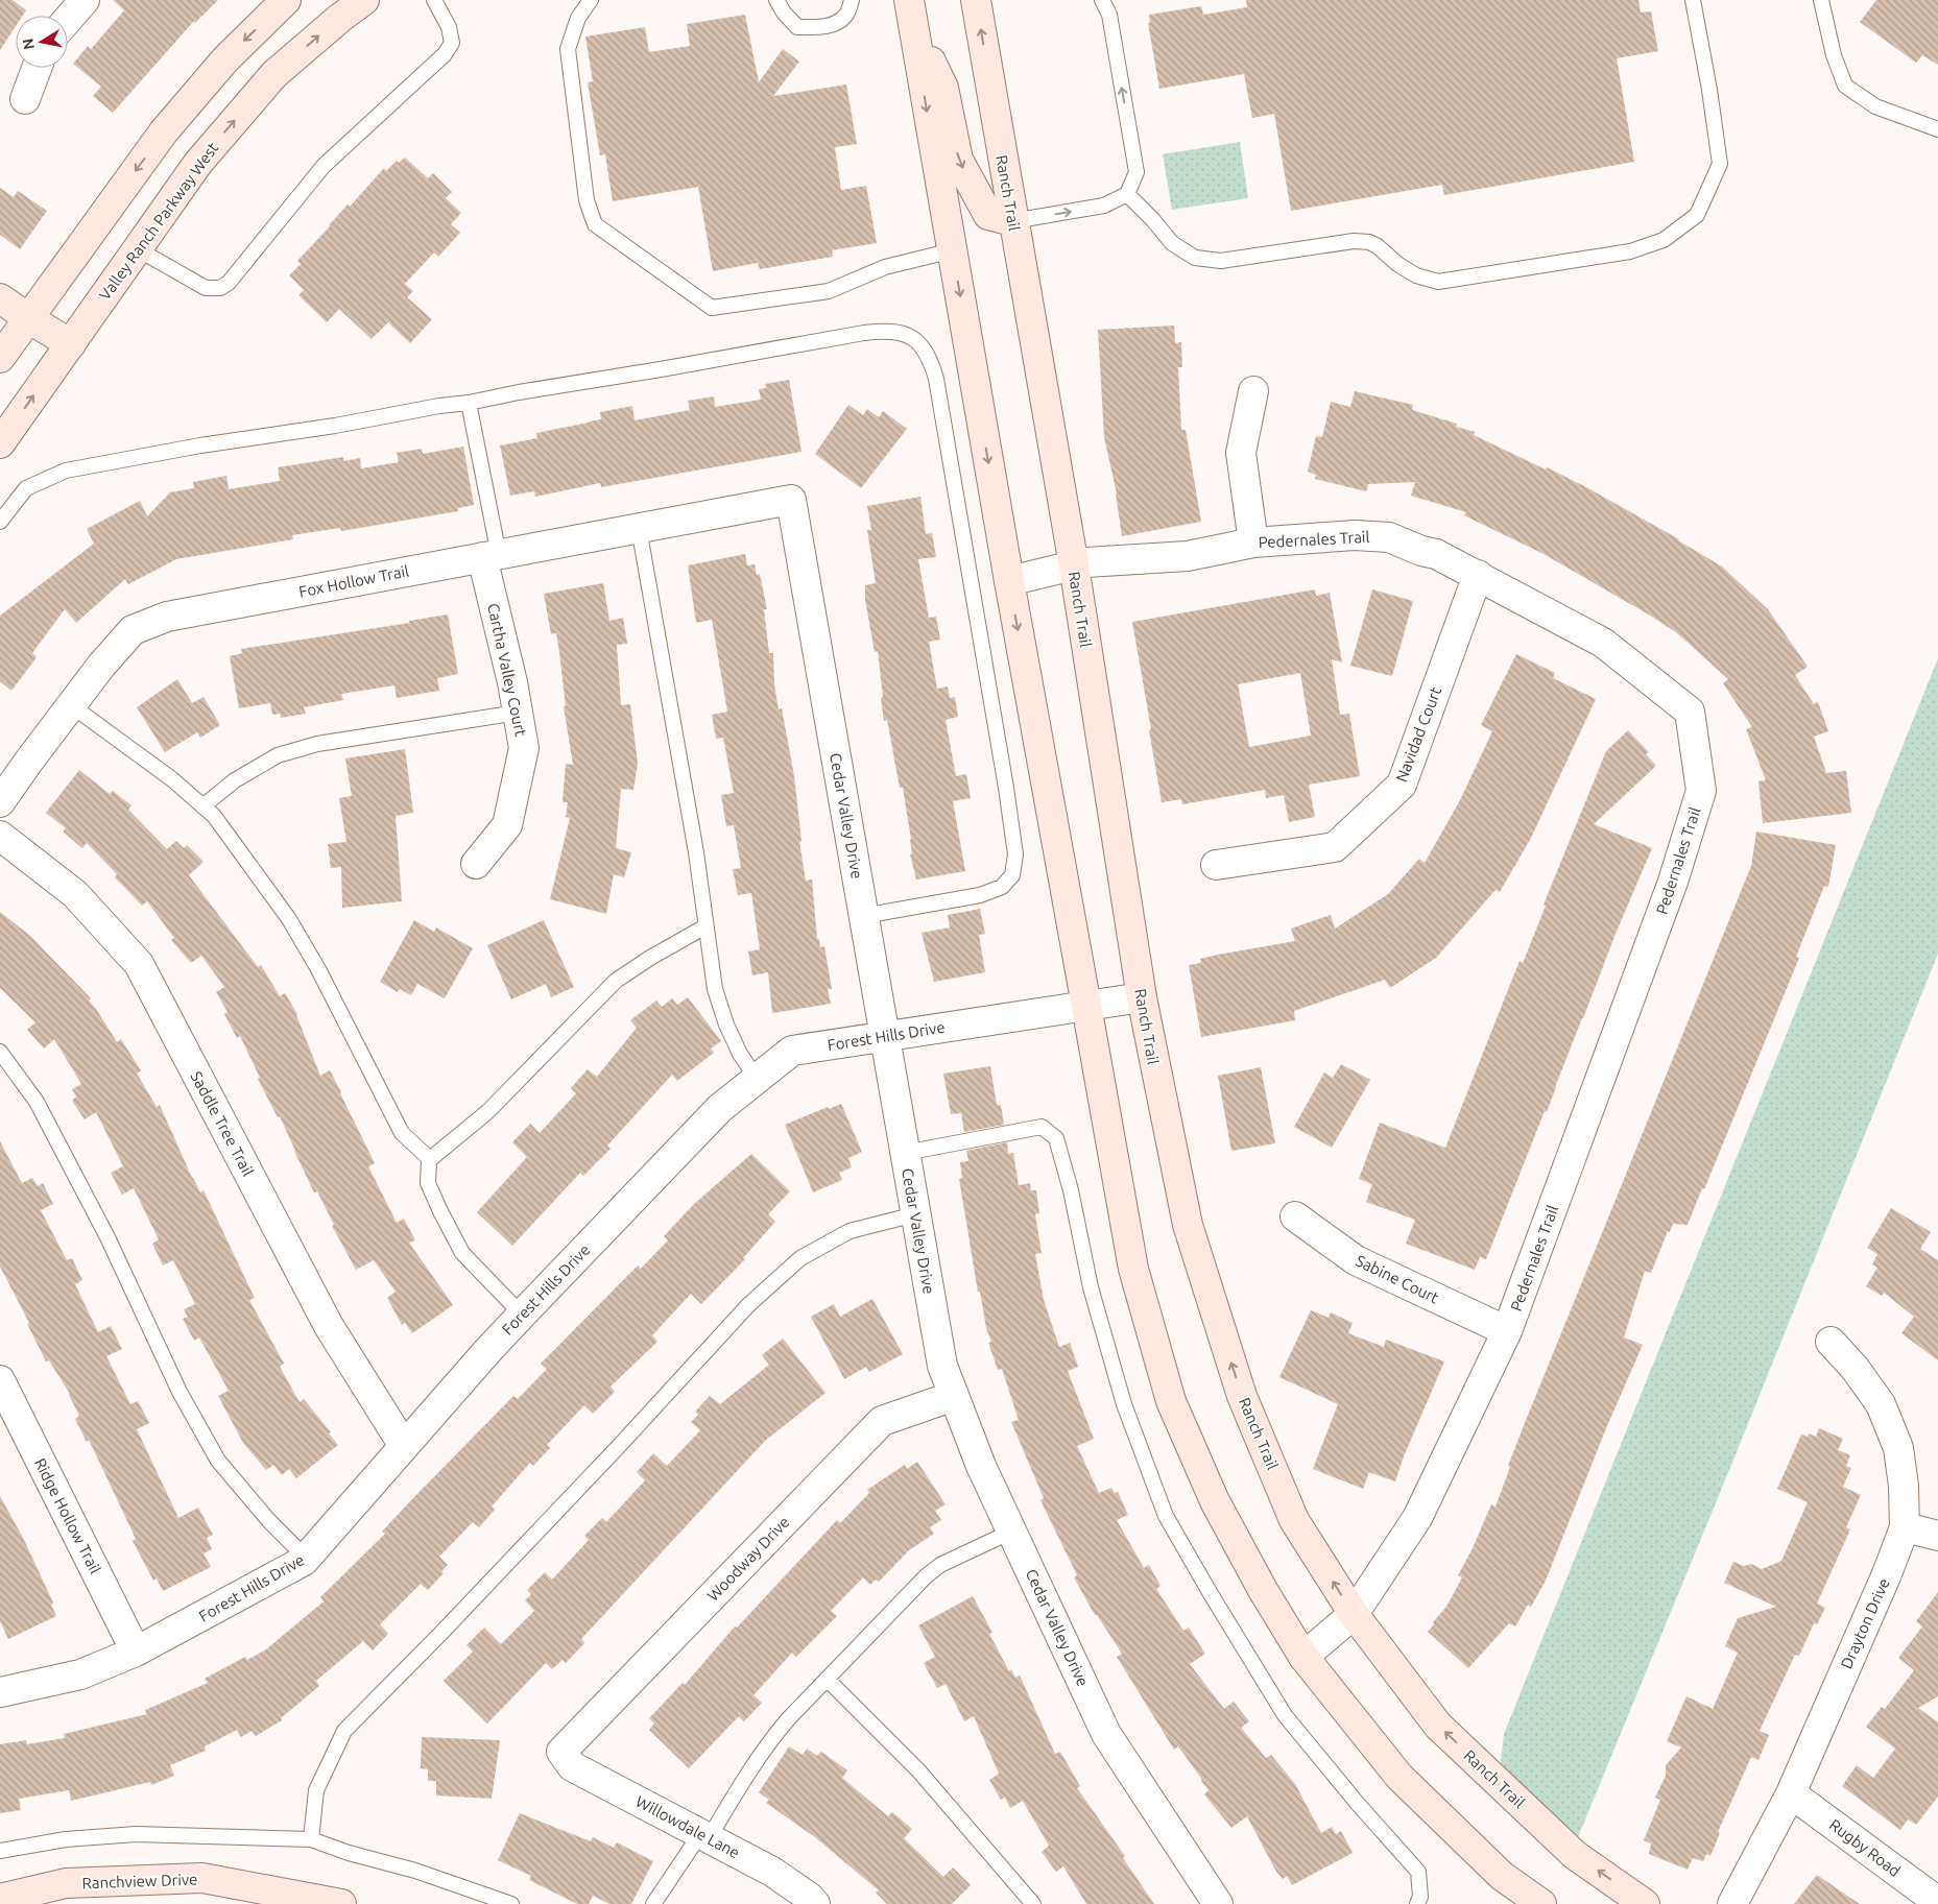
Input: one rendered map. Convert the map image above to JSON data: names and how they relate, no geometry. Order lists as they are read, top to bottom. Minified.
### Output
{"streets":{"main road":["Ranch Trail","Valley Ranch Parkway West","Ranchview Drive"],"street":["Pedernales Trail","Fox Hollow Trail","Cartha Valley Court","Navidad Court","Cedar Valley Drive","Forest Hills Drive","Saddle Tree Trail","Sabine Court","Ridge Hollow Trail","Woodway Drive","Drayton Drive","Willowdale Lane","Rugby Road"]},"crossings":[["Ranch Trail","Pedernales Trail"],["Ranch Trail","Forest Hills Drive"],["Pedernales Trail","Navidad Court"],["Pedernales Trail","Sabine Court"],["Fox Hollow Trail","Cartha Valley Court"],["Fox Hollow Trail","Cedar Valley Drive"],["Cedar Valley Drive","Forest Hills Drive"],["Cedar Valley Drive","Woodway Drive"],["Forest Hills Drive","Saddle Tree Trail"],["Forest Hills Drive","Ridge Hollow Trail"],["Woodway Drive","Willowdale Lane"],["Drayton Drive","Rugby Road"]],"north":"left"}
